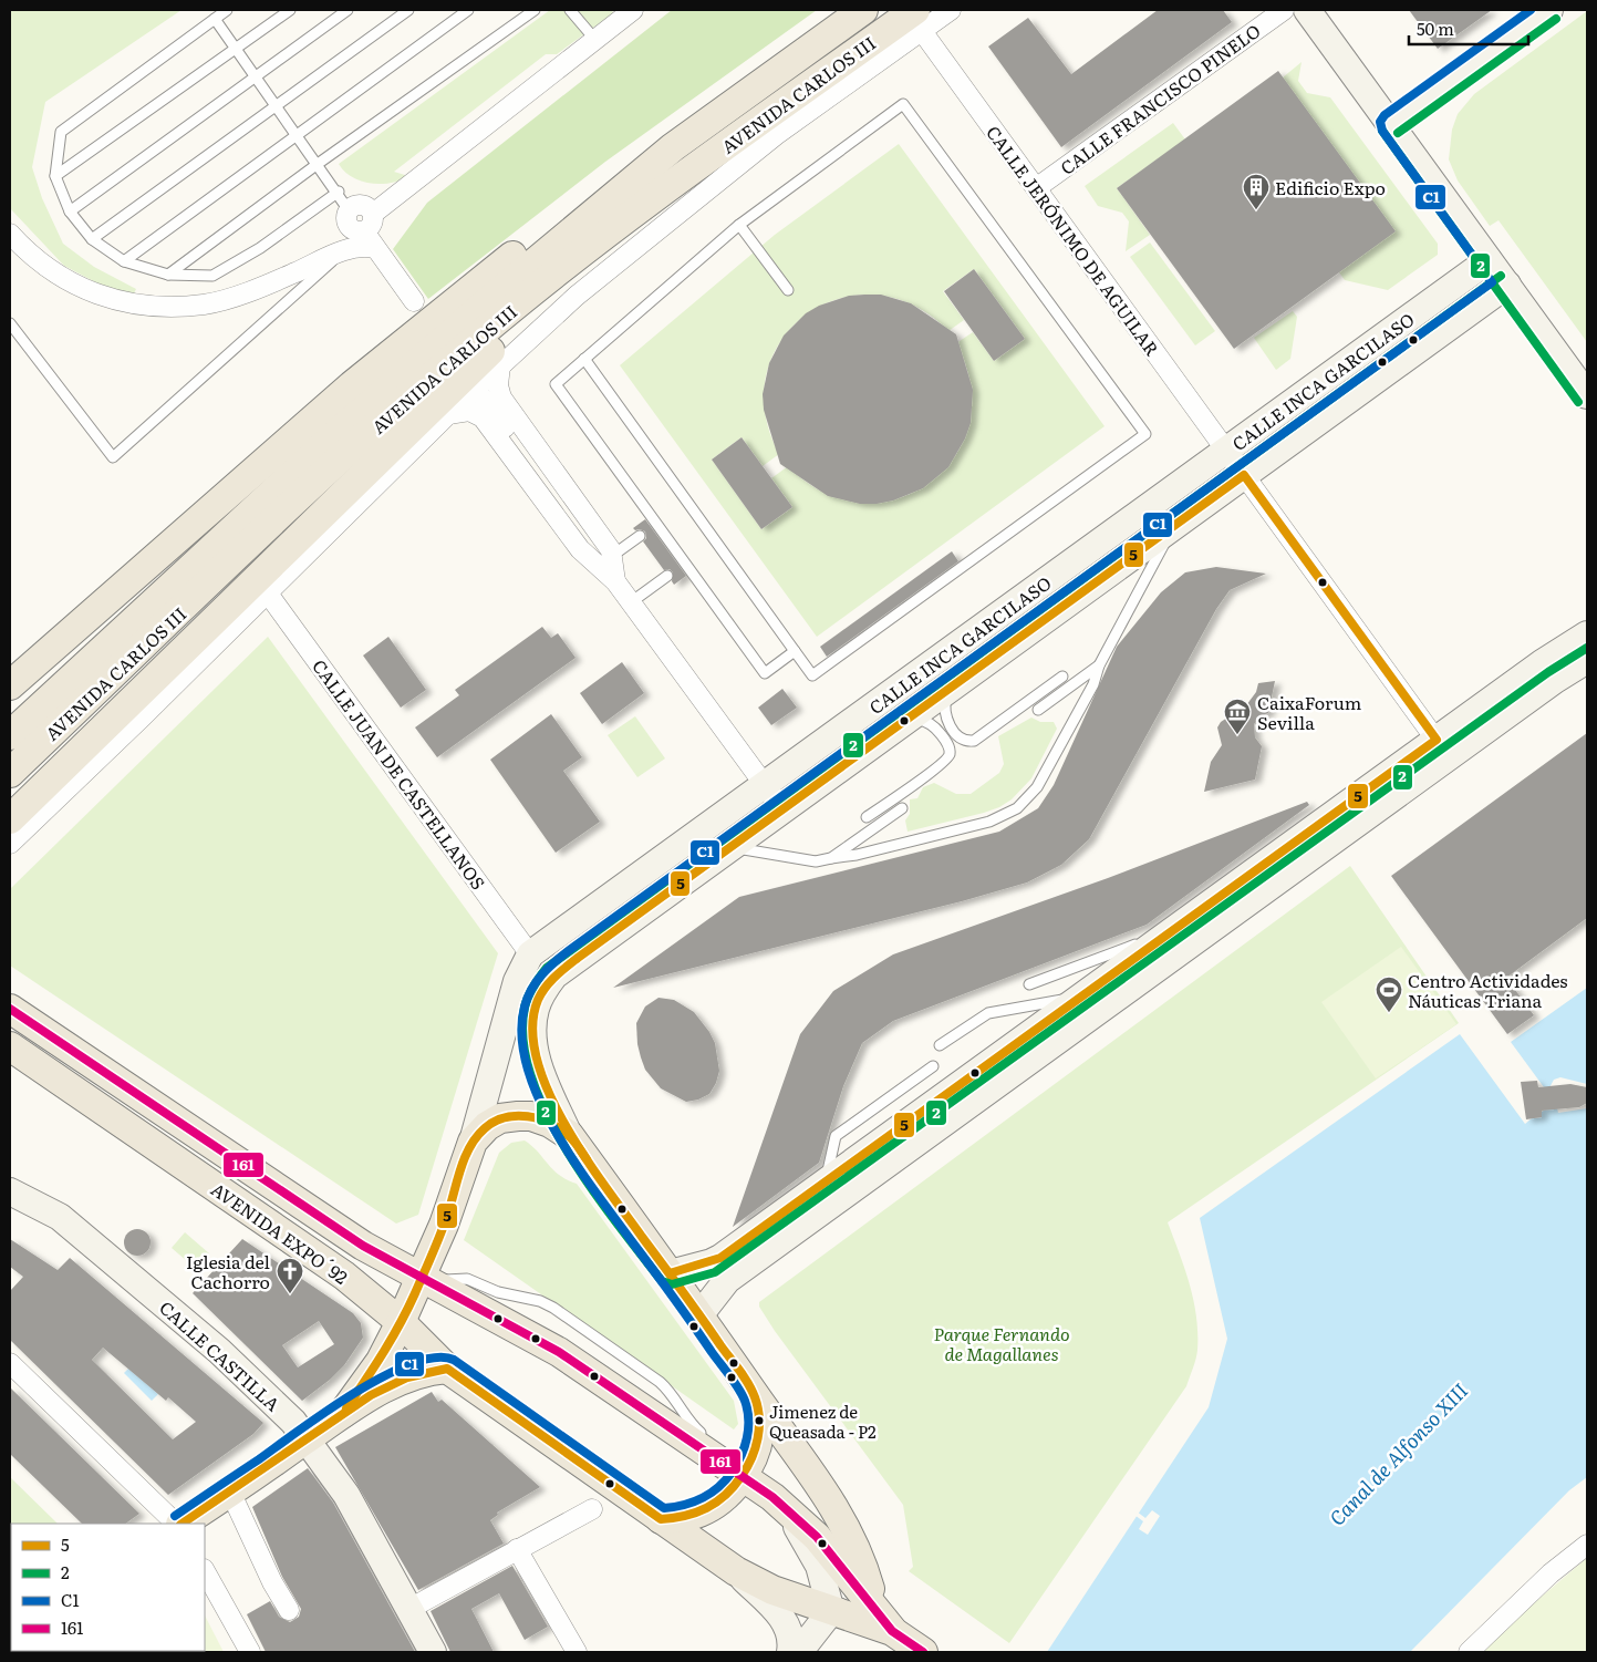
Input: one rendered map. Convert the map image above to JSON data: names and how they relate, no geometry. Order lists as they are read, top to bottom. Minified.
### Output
{"streets":{"main road":["AVENIDA CARLOS III","CALLE INCA GARCILASO","AVENIDA EXPO´92"],"street":["CALLE FRANCISCO PINELO","CALLE JERÓNIMO DE AGUILAR","CALLE JUAN DE CASTELLANOS","CALLE CASTILLA"]},"crossings":[["AVENIDA CARLOS III","CALLE JERÓNIMO DE AGUILAR"],["CALLE FRANCISCO PINELO","CALLE JERÓNIMO DE AGUILAR"],["CALLE JERÓNIMO DE AGUILAR","CALLE INCA GARCILASO"],["CALLE INCA GARCILASO","CALLE JUAN DE CASTELLANOS"],["CALLE INCA GARCILASO","AVENIDA EXPO´92"]],"water":["Canal de Alfonso XIII"],"parks":["Parque Fernando de Magallanes"],"places":{"building":["Edificio Expo"],"museum":["CaixaForum Sevilla"],"sports":["Centro Actividades Náuticas Triana"],"church":["Iglesia del Cachorro"],"other":["Jimenez de Queasada - P2"]},"lines":["transit line C1","transit line 2","transit line 5","transit line 161"],"legend":["5","2","C1","161"],"scale_bar":"50 m"}
